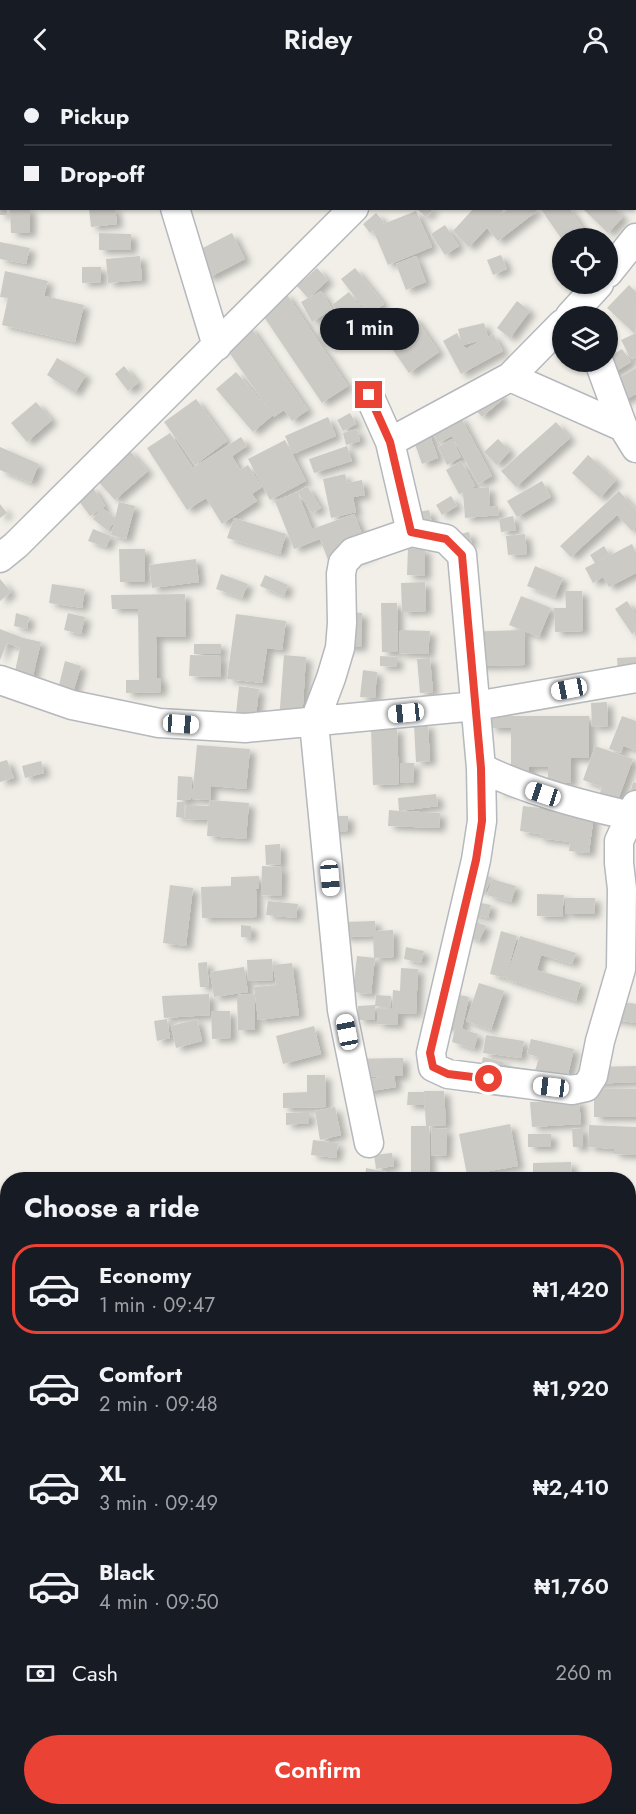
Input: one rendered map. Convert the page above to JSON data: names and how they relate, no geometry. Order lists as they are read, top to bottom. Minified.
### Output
{"page":{"header":"Ridey","banner":["Pickup","Drop-off"],"bubble":"1 min","heading":"Choose a ride","list":[{"name":"Economy","note":"1 min · 09:47","value":"₦1,420"},{"name":"Comfort","note":"2 min · 09:48","value":"₦1,920"},{"name":"XL","note":"3 min · 09:49","value":"₦2,410"},{"name":"Black","note":"4 min · 09:50","value":"₦1,760"}],"pay":["Cash","260 m"],"buttons":"Confirm"}}
